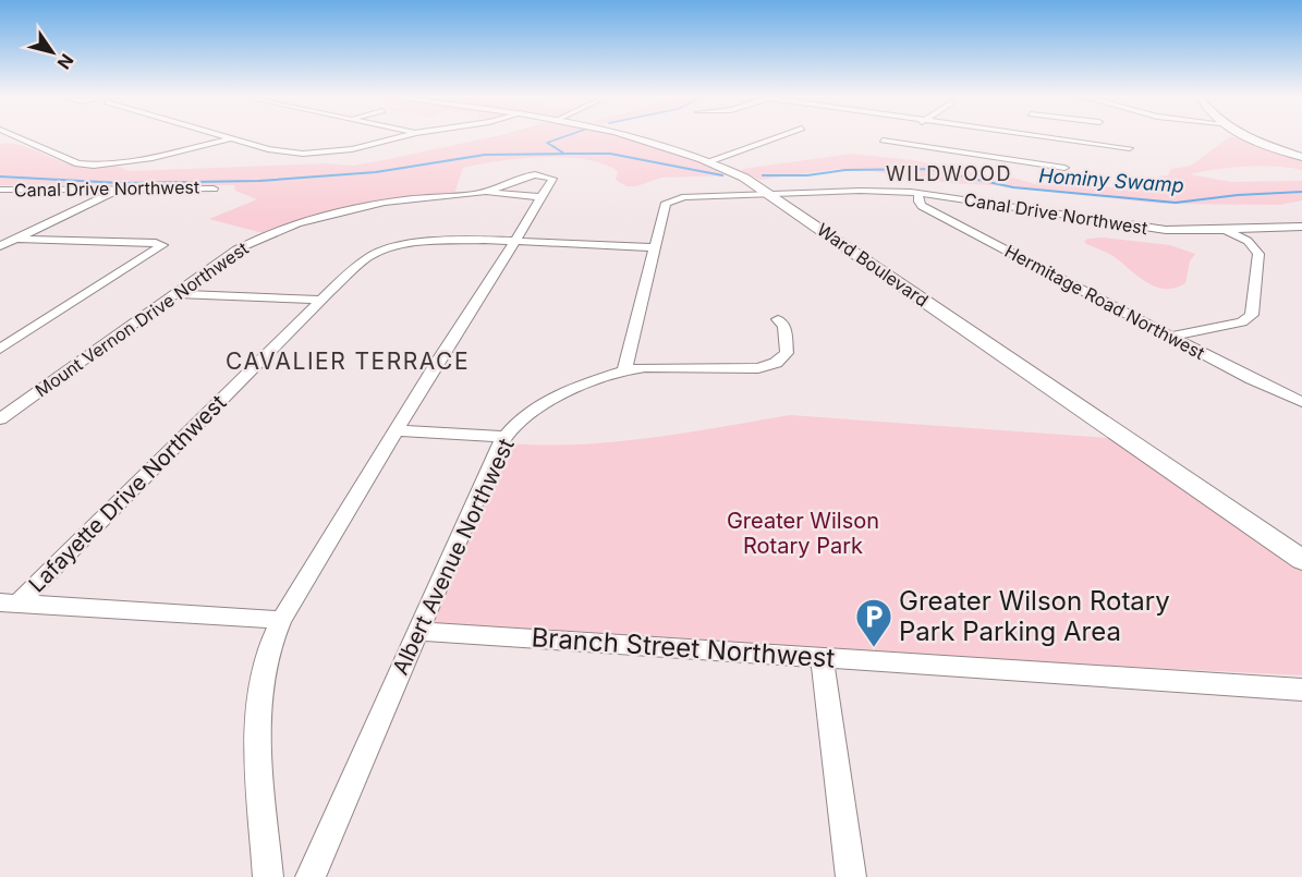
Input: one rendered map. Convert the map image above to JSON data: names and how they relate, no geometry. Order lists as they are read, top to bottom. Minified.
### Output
{"streets":{"main road":["Ward Boulevard"],"street":["Canal Drive Northwest","Hermitage Road Northwest","Mount Vernon Drive Northwest","Lafayette Drive Northwest","Albert Avenue Northwest","Branch Street Northwest"]},"crossings":[["Canal Drive Northwest","Ward Boulevard"],["Canal Drive Northwest","Hermitage Road Northwest"],["Albert Avenue Northwest","Branch Street Northwest"]],"districts":["WILDWOOD","CAVALIER TERRACE"],"water":["Hominy Swamp"],"parks":["Greater Wilson Rotary Park"],"places":{"parking":["Greater Wilson Rotary Park Parking Area"]},"north":"bottom right"}
